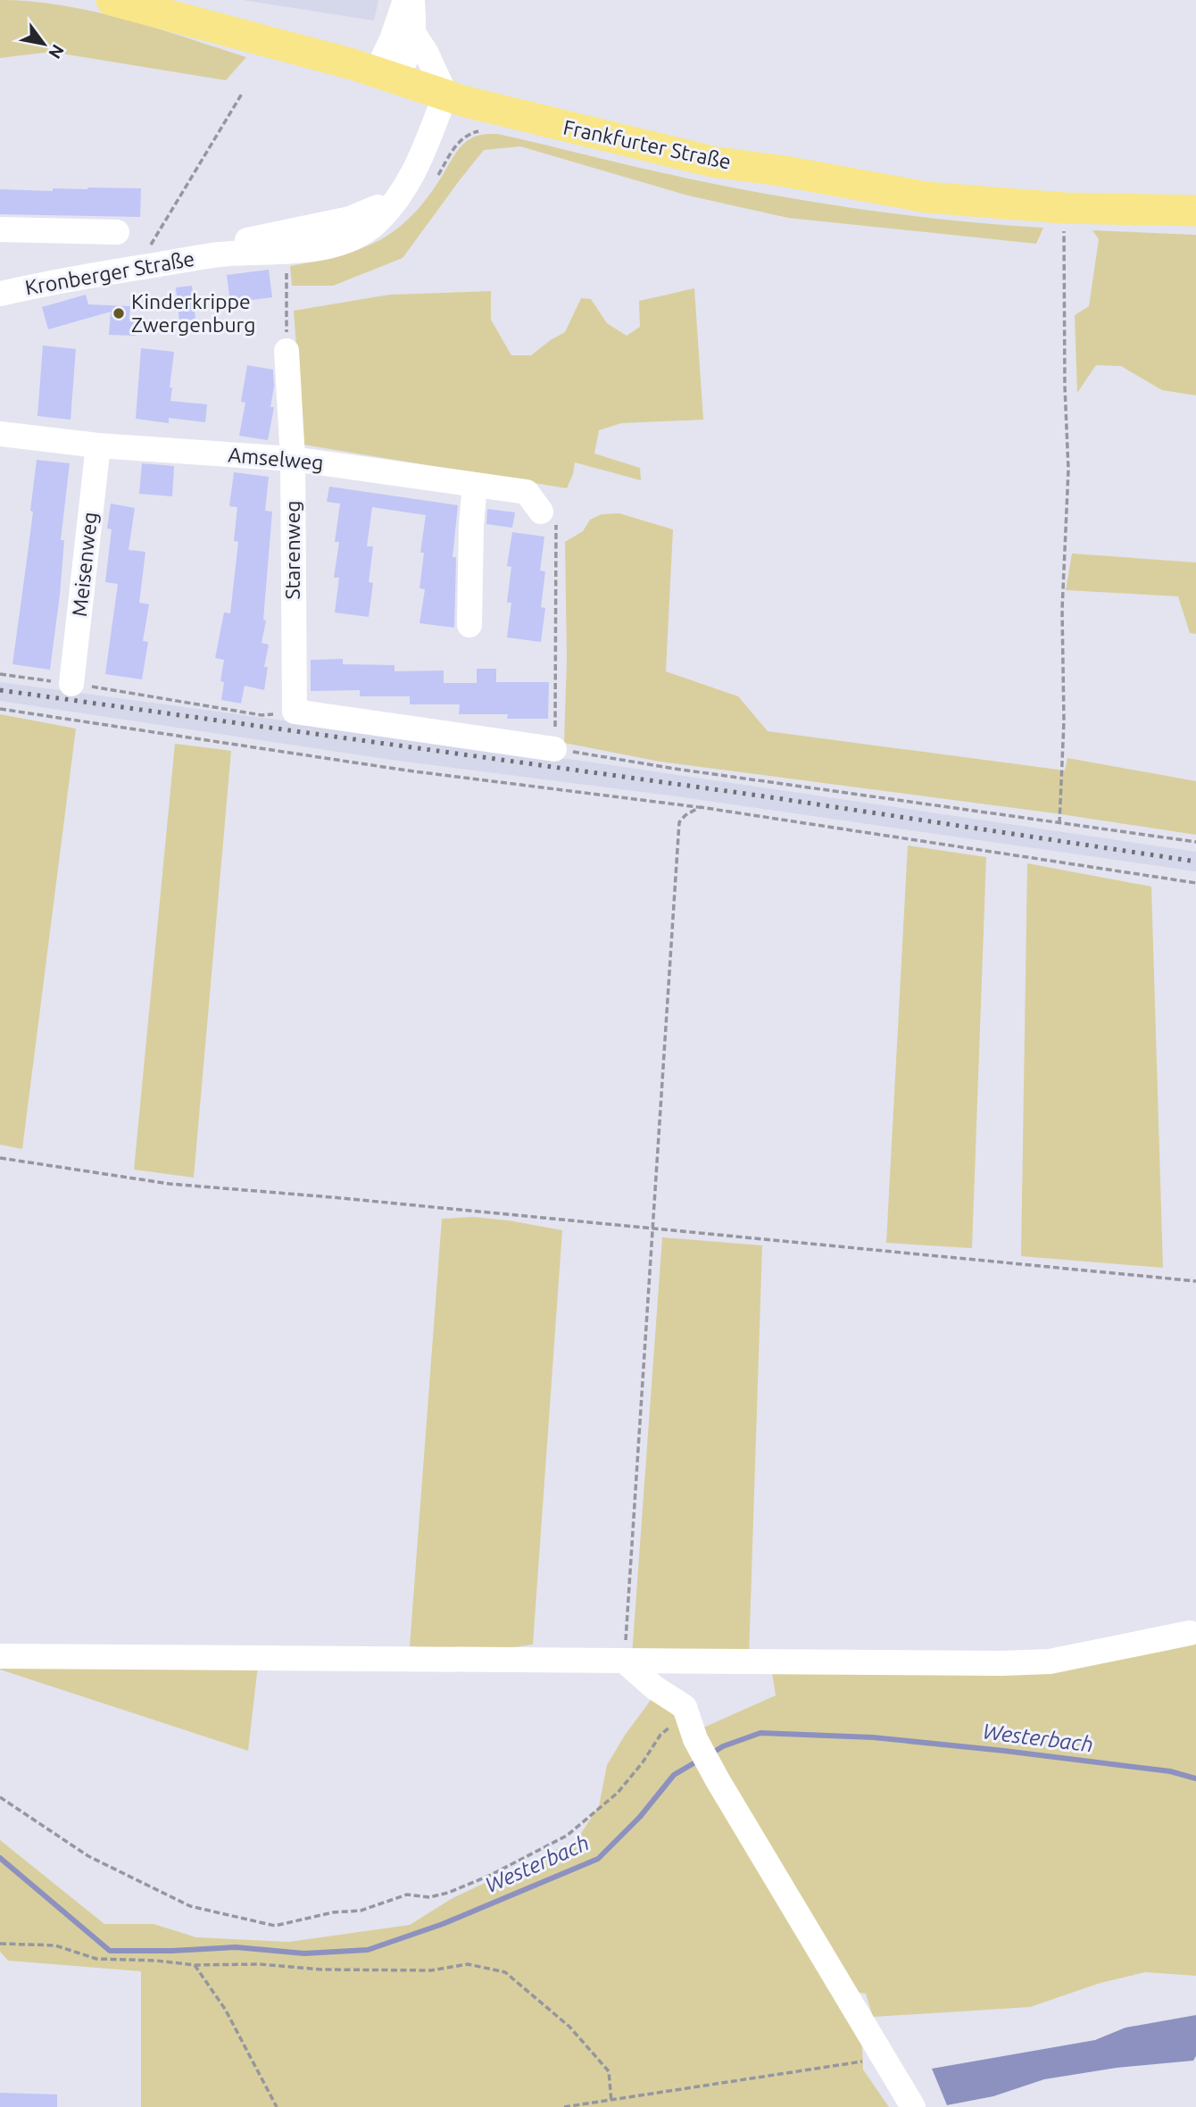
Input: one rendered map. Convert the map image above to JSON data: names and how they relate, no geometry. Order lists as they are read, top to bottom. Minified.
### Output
{"streets":{"main road":["Frankfurter Straße"],"street":["Kronberger Straße","Amselweg","Starenweg","Meisenweg"]},"crossings":[["Frankfurter Straße","Kronberger Straße"],["Amselweg","Starenweg"],["Amselweg","Meisenweg"]],"water":["Westerbach"],"places":["Kinderkrippe Zwergenburg"],"north":"bottom right"}
